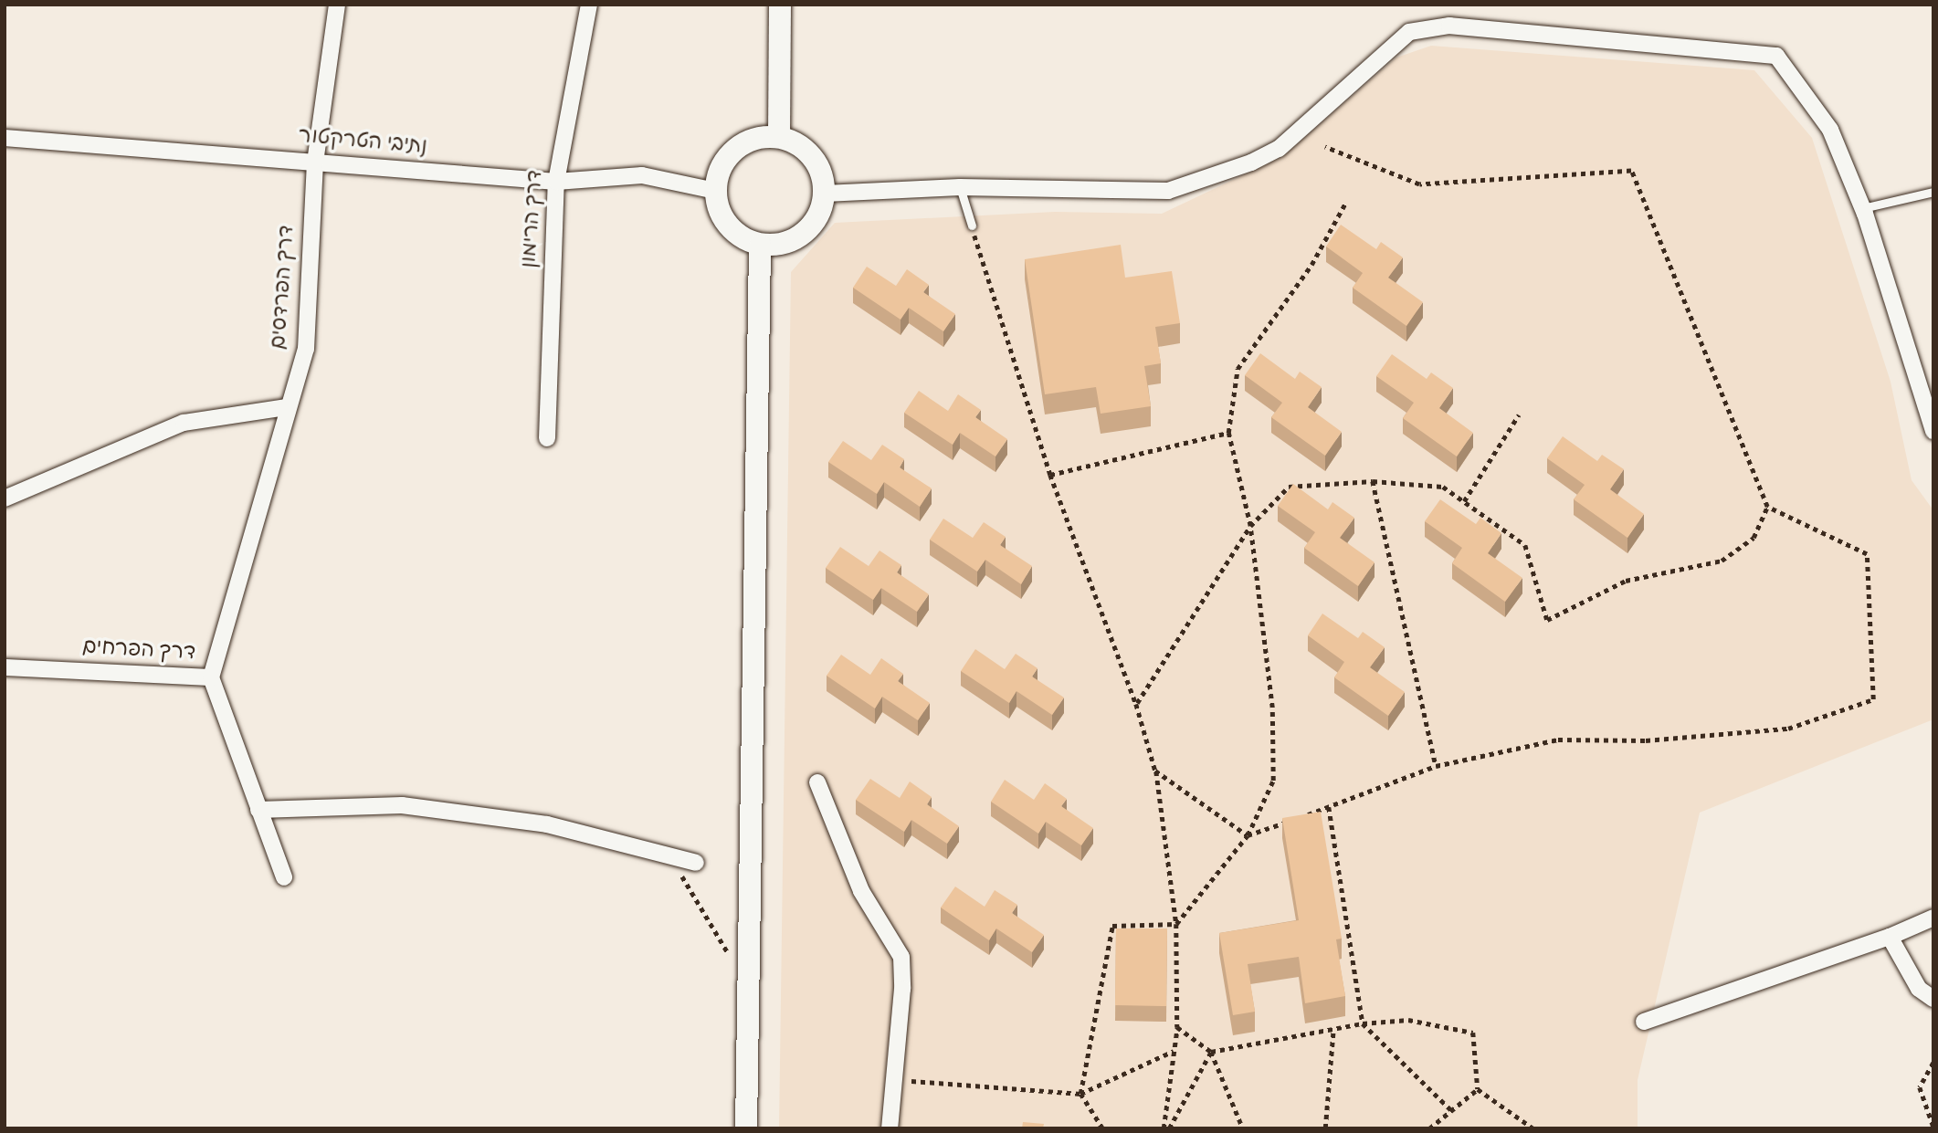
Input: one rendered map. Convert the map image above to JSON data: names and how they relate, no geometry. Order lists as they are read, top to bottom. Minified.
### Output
{"streets":{"street":["נתיבי הטרקטור","דרך הרימון","דרך הפרדסים","דרך הפרחים"]},"crossings":[["נתיבי הטרקטור","דרך הרימון"],["נתיבי הטרקטור","דרך הפרדסים"],["דרך הפרדסים","דרך הפרחים"]]}
